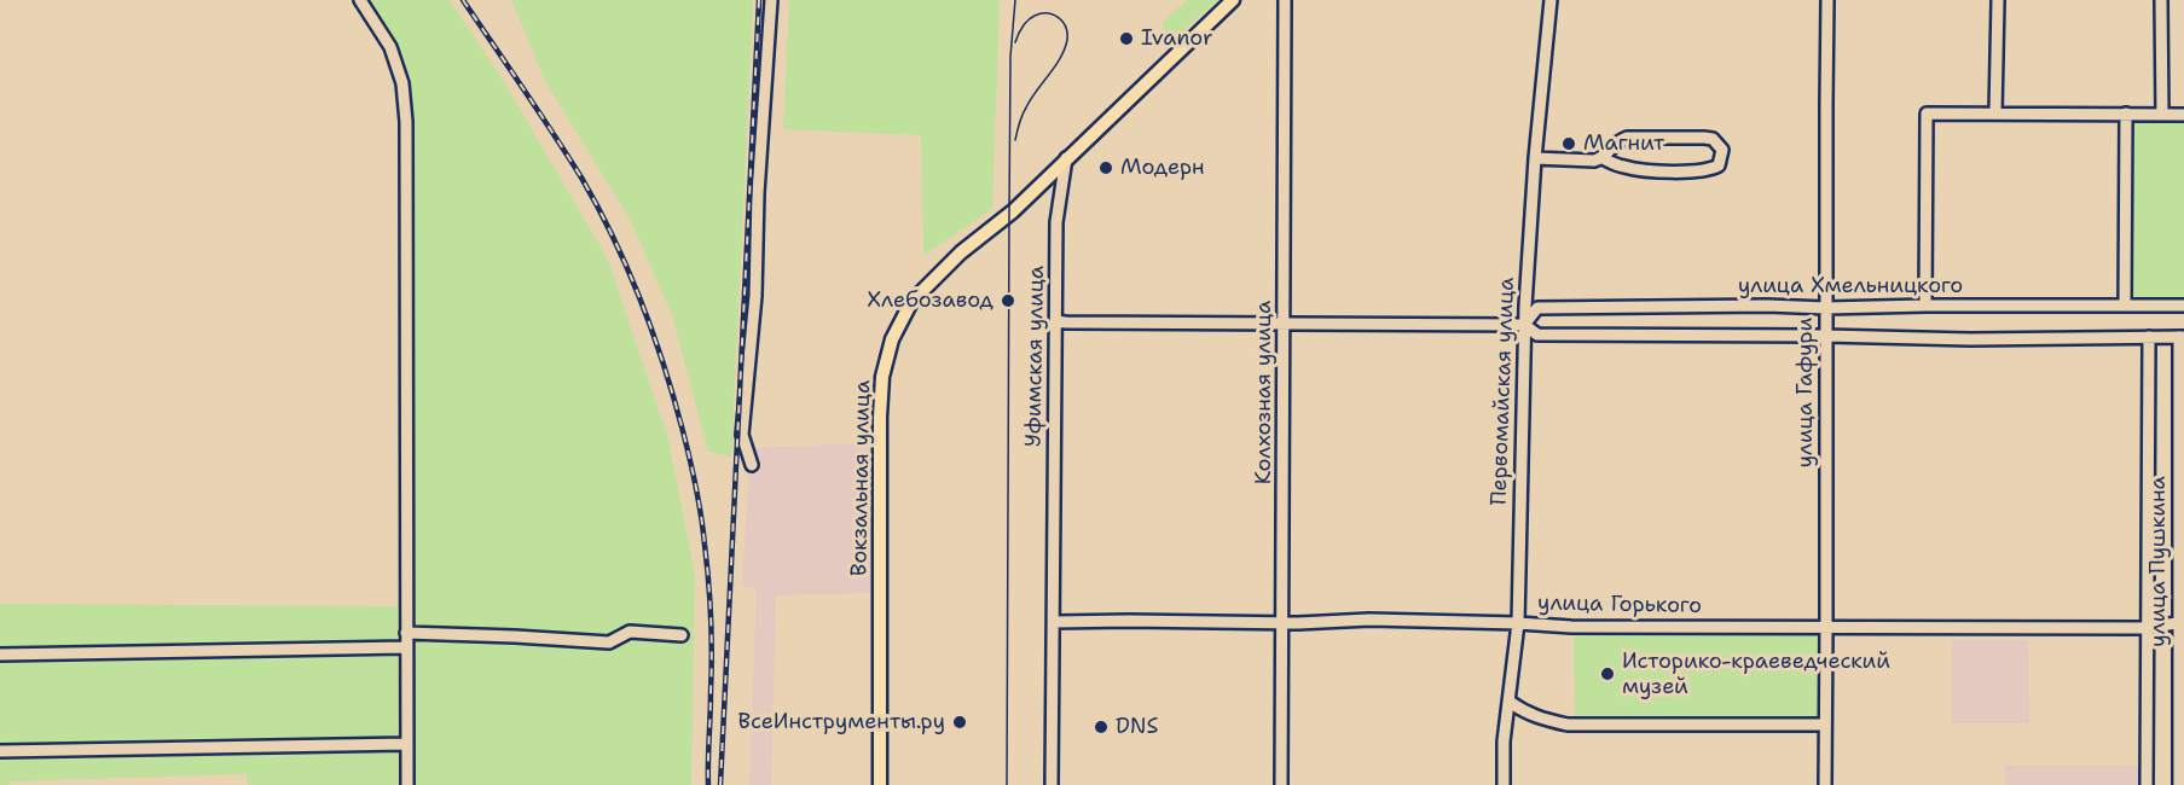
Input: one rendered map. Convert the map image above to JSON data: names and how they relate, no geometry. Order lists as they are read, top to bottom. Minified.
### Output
{"streets":{"main road":["Вокзальная улица"],"street":["улица Хмельницкого","Уфимская улица","Первомайская улица","Колхозная улица","улица Гафури","улица Пушкина","улица Горького"]},"crossings":[["улица Хмельницкого","Первомайская улица"],["улица Хмельницкого","улица Гафури"],["Уфимская улица","Вокзальная улица"],["Уфимская улица","улица Горького"],["Первомайская улица","улица Горького"],["Колхозная улица","улица Горького"],["улица Гафури","улица Горького"],["улица Пушкина","улица Горького"]],"places":["Ivanor","Магнит","Модерн","Хлебозавод","Историко-краеведческий музей","ВсеИнструменты.ру","DNS"]}
